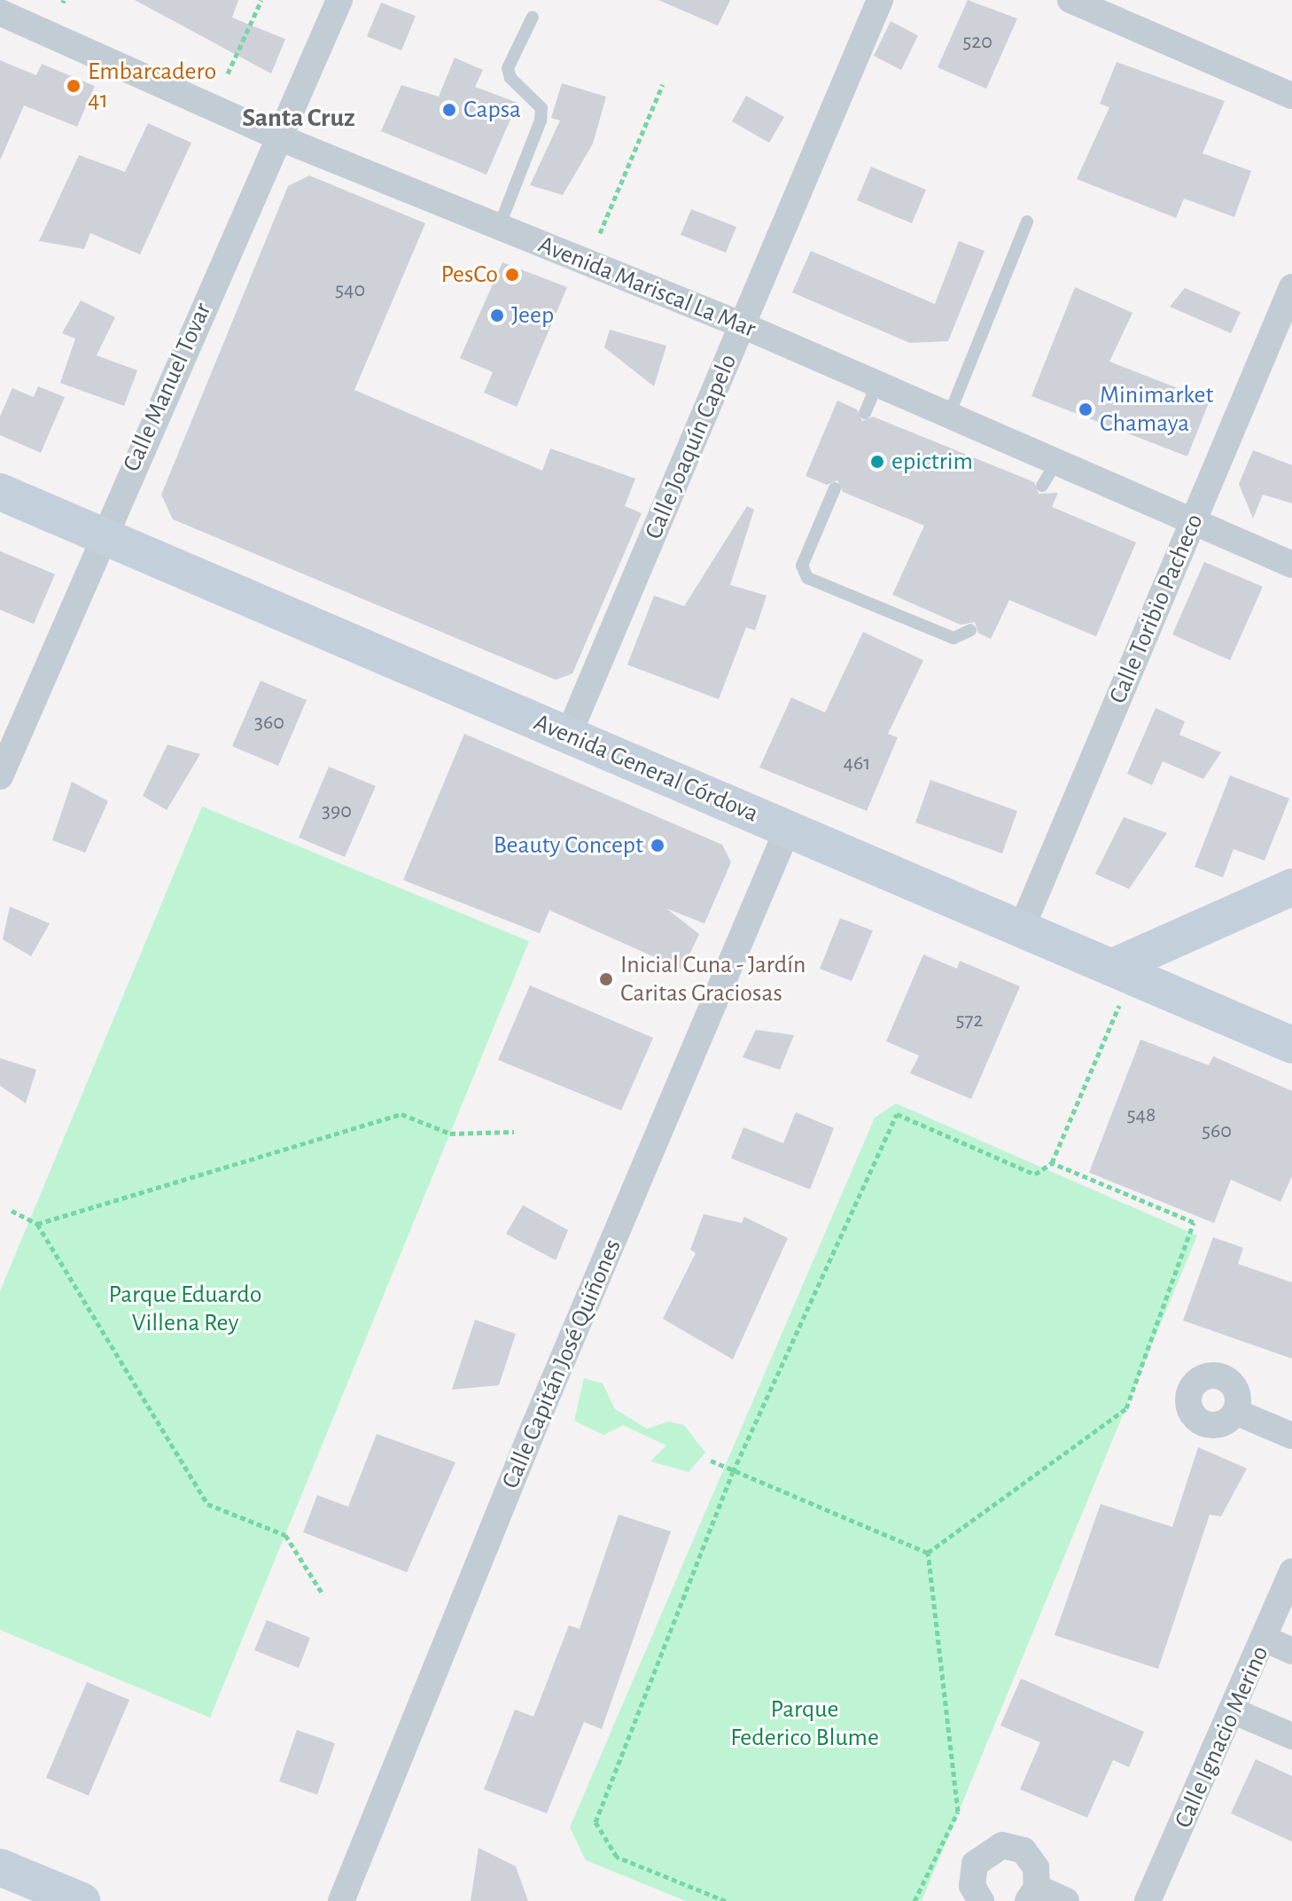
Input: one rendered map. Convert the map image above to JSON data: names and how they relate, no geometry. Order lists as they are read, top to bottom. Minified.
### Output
{"streets":{"street":["Avenida Mariscal La Mar","Calle Manuel Tovar","Calle Joaquín Capelo","Calle Toribio Pacheco","Avenida General Córdova","Calle Capitán José Quiñones","Calle Ignacio Merino"]},"crossings":[["Avenida Mariscal La Mar","Calle Manuel Tovar"],["Avenida Mariscal La Mar","Calle Joaquín Capelo"],["Avenida Mariscal La Mar","Calle Toribio Pacheco"],["Calle Manuel Tovar","Avenida General Córdova"],["Calle Joaquín Capelo","Avenida General Córdova"],["Calle Toribio Pacheco","Avenida General Córdova"],["Avenida General Córdova","Calle Capitán José Quiñones"]],"districts":["Santa Cruz"],"parks":["Parque Eduardo Villena Rey","Parque Federico Blume"],"places":["Embarcadero 41","Capsa","PesCo","Jeep","Minimarket Chamaya","epictrim","Beauty Concept","Inicial Cuna - Jardín Caritas Graciosas"],"house_numbers":["520","540","360","461","390","572","548","560"]}
